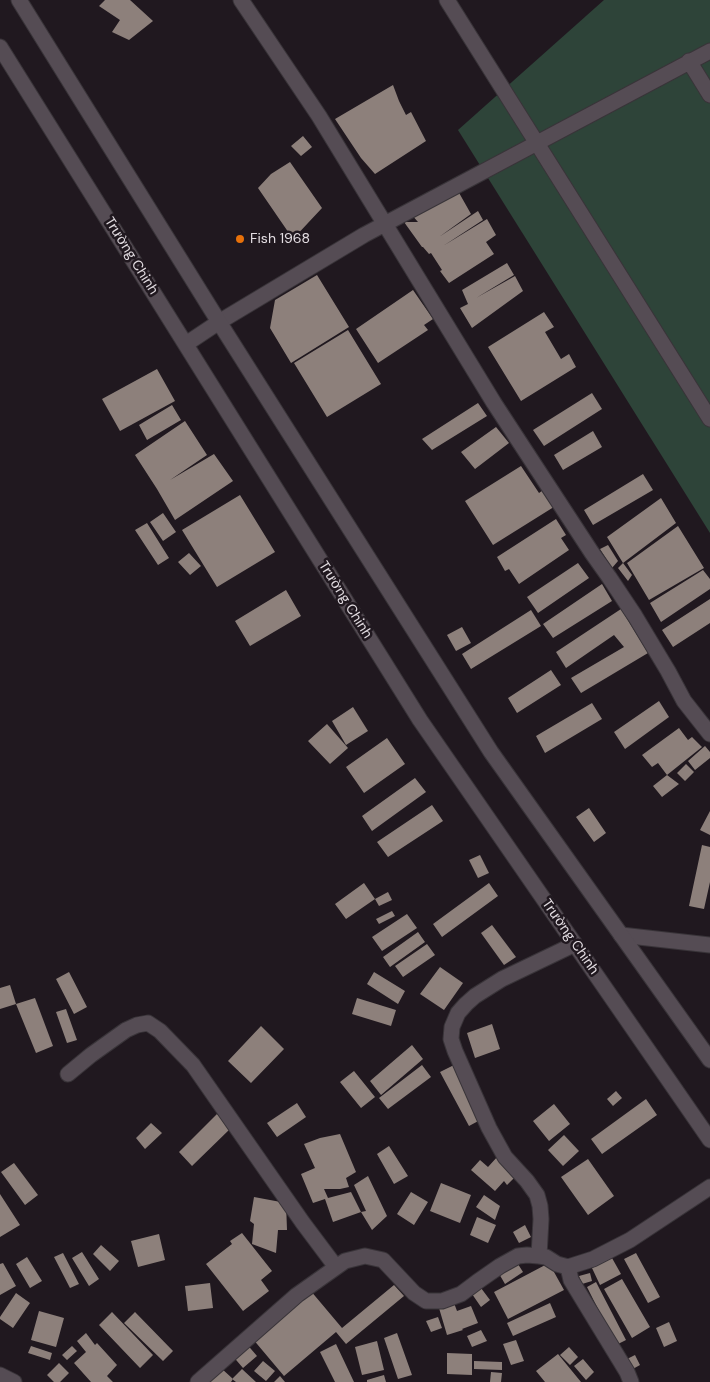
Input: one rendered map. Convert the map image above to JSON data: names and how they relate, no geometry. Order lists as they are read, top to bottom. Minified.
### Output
{"streets":{"street":["Trường Chinh"]},"places":["Fish 1968"]}
